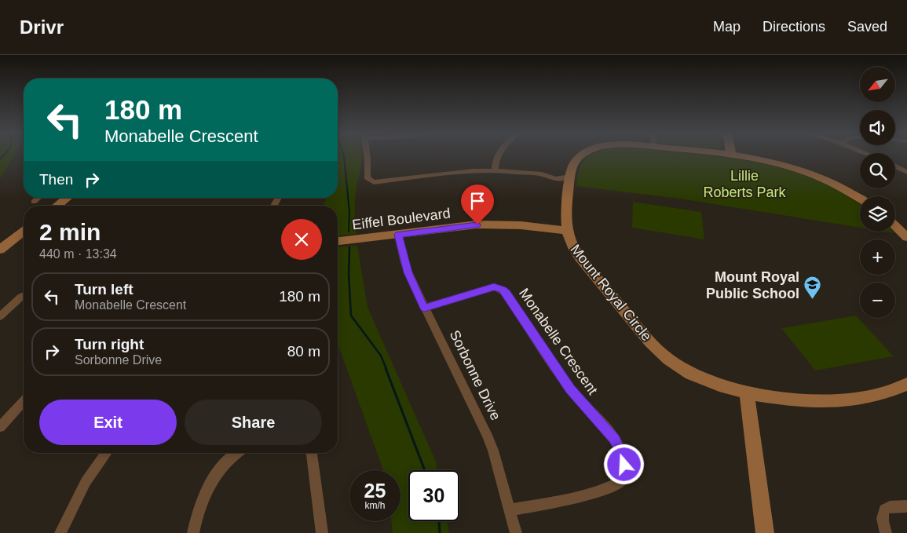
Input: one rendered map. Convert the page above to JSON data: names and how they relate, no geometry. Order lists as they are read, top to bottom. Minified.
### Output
{"streets":{"street":["Eiffel Boulevard","Mount Royal Circle","Monabelle Crescent","Sorbonne Drive"]},"crossings":[["Eiffel Boulevard","Mount Royal Circle"],["Eiffel Boulevard","Sorbonne Drive"],["Monabelle Crescent","Sorbonne Drive"]],"parks":["Lillie Roberts Park"],"places":{"school or university":["Mount Royal Public School"]},"north":"bottom left","page":{"header":"Drivr","nav":["Map","Directions","Saved"],"map_buttons":["+","−"],"turn":["180 m","Monabelle Crescent"],"then":"Then","heading":["2 min","440 m · 13:34"],"list":[{"name":"Turn left","note":"Monabelle Crescent","value":"180 m"},{"name":"Turn right","note":"Sorbonne Drive","value":"80 m"}],"buttons":["Exit","Share"],"speed":"25 km/h","limit":"30"}}
